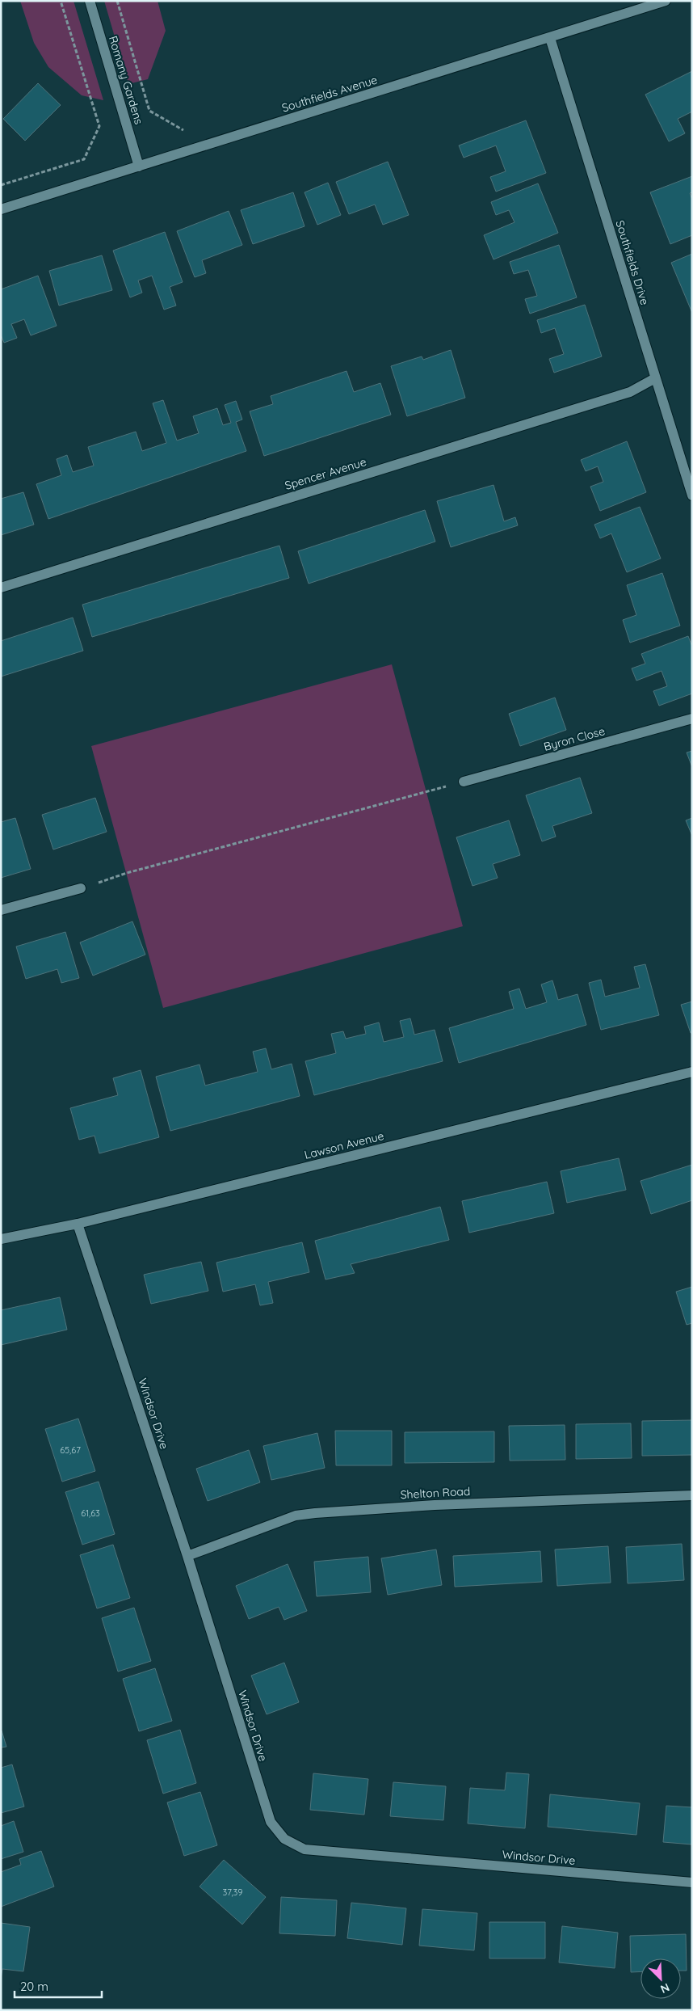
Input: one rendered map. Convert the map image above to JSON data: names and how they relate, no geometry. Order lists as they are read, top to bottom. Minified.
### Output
{"streets":{"street":["Romany Gardens","Southfields Avenue","Southfields Drive","Spencer Avenue","Byron Close","Lawson Avenue","Windsor Drive","Shelton Road"]},"crossings":[["Romany Gardens","Southfields Avenue"],["Southfields Avenue","Southfields Drive"],["Southfields Drive","Spencer Avenue"],["Lawson Avenue","Windsor Drive"],["Windsor Drive","Shelton Road"]],"house_numbers":["65,67","61,63","37,39"],"scale_bar":"20 m","north":"bottom right"}
